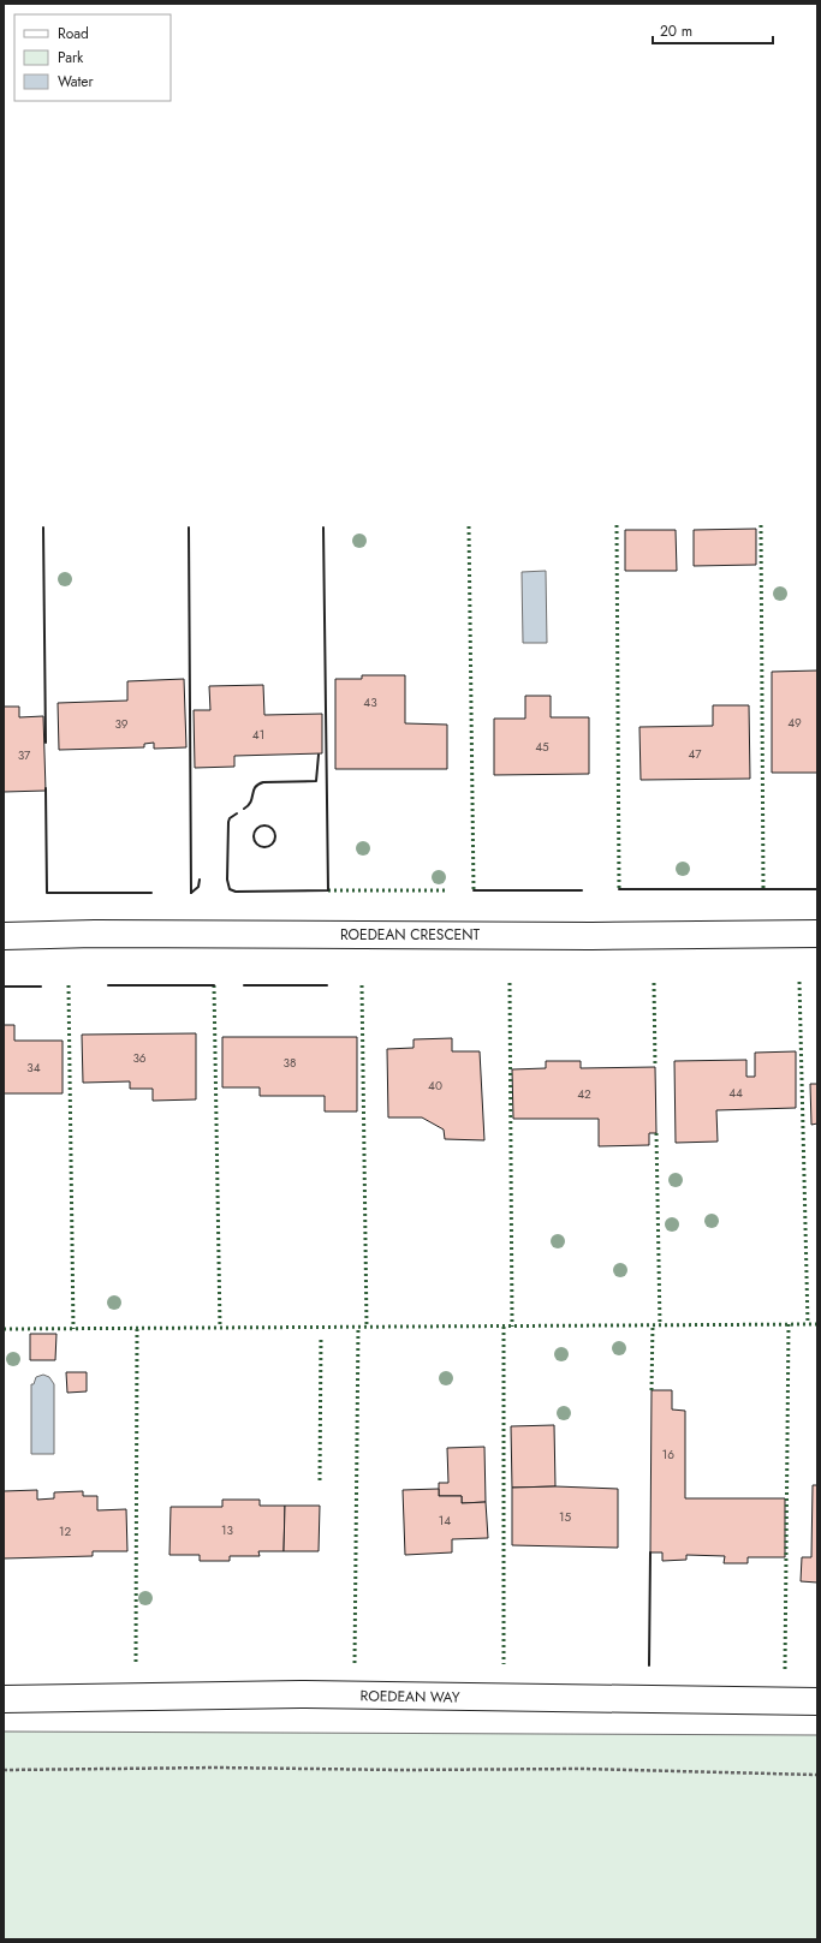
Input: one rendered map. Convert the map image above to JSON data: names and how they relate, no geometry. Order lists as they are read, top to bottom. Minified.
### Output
{"streets":{"street":["ROEDEAN CRESCENT","ROEDEAN WAY"]},"house_numbers":["43","49","39","41","45","47","37","36","38","34","40","44","42","16","15","14","13","12"],"legend":["Road","Park","Water"],"scale_bar":"20 m"}
